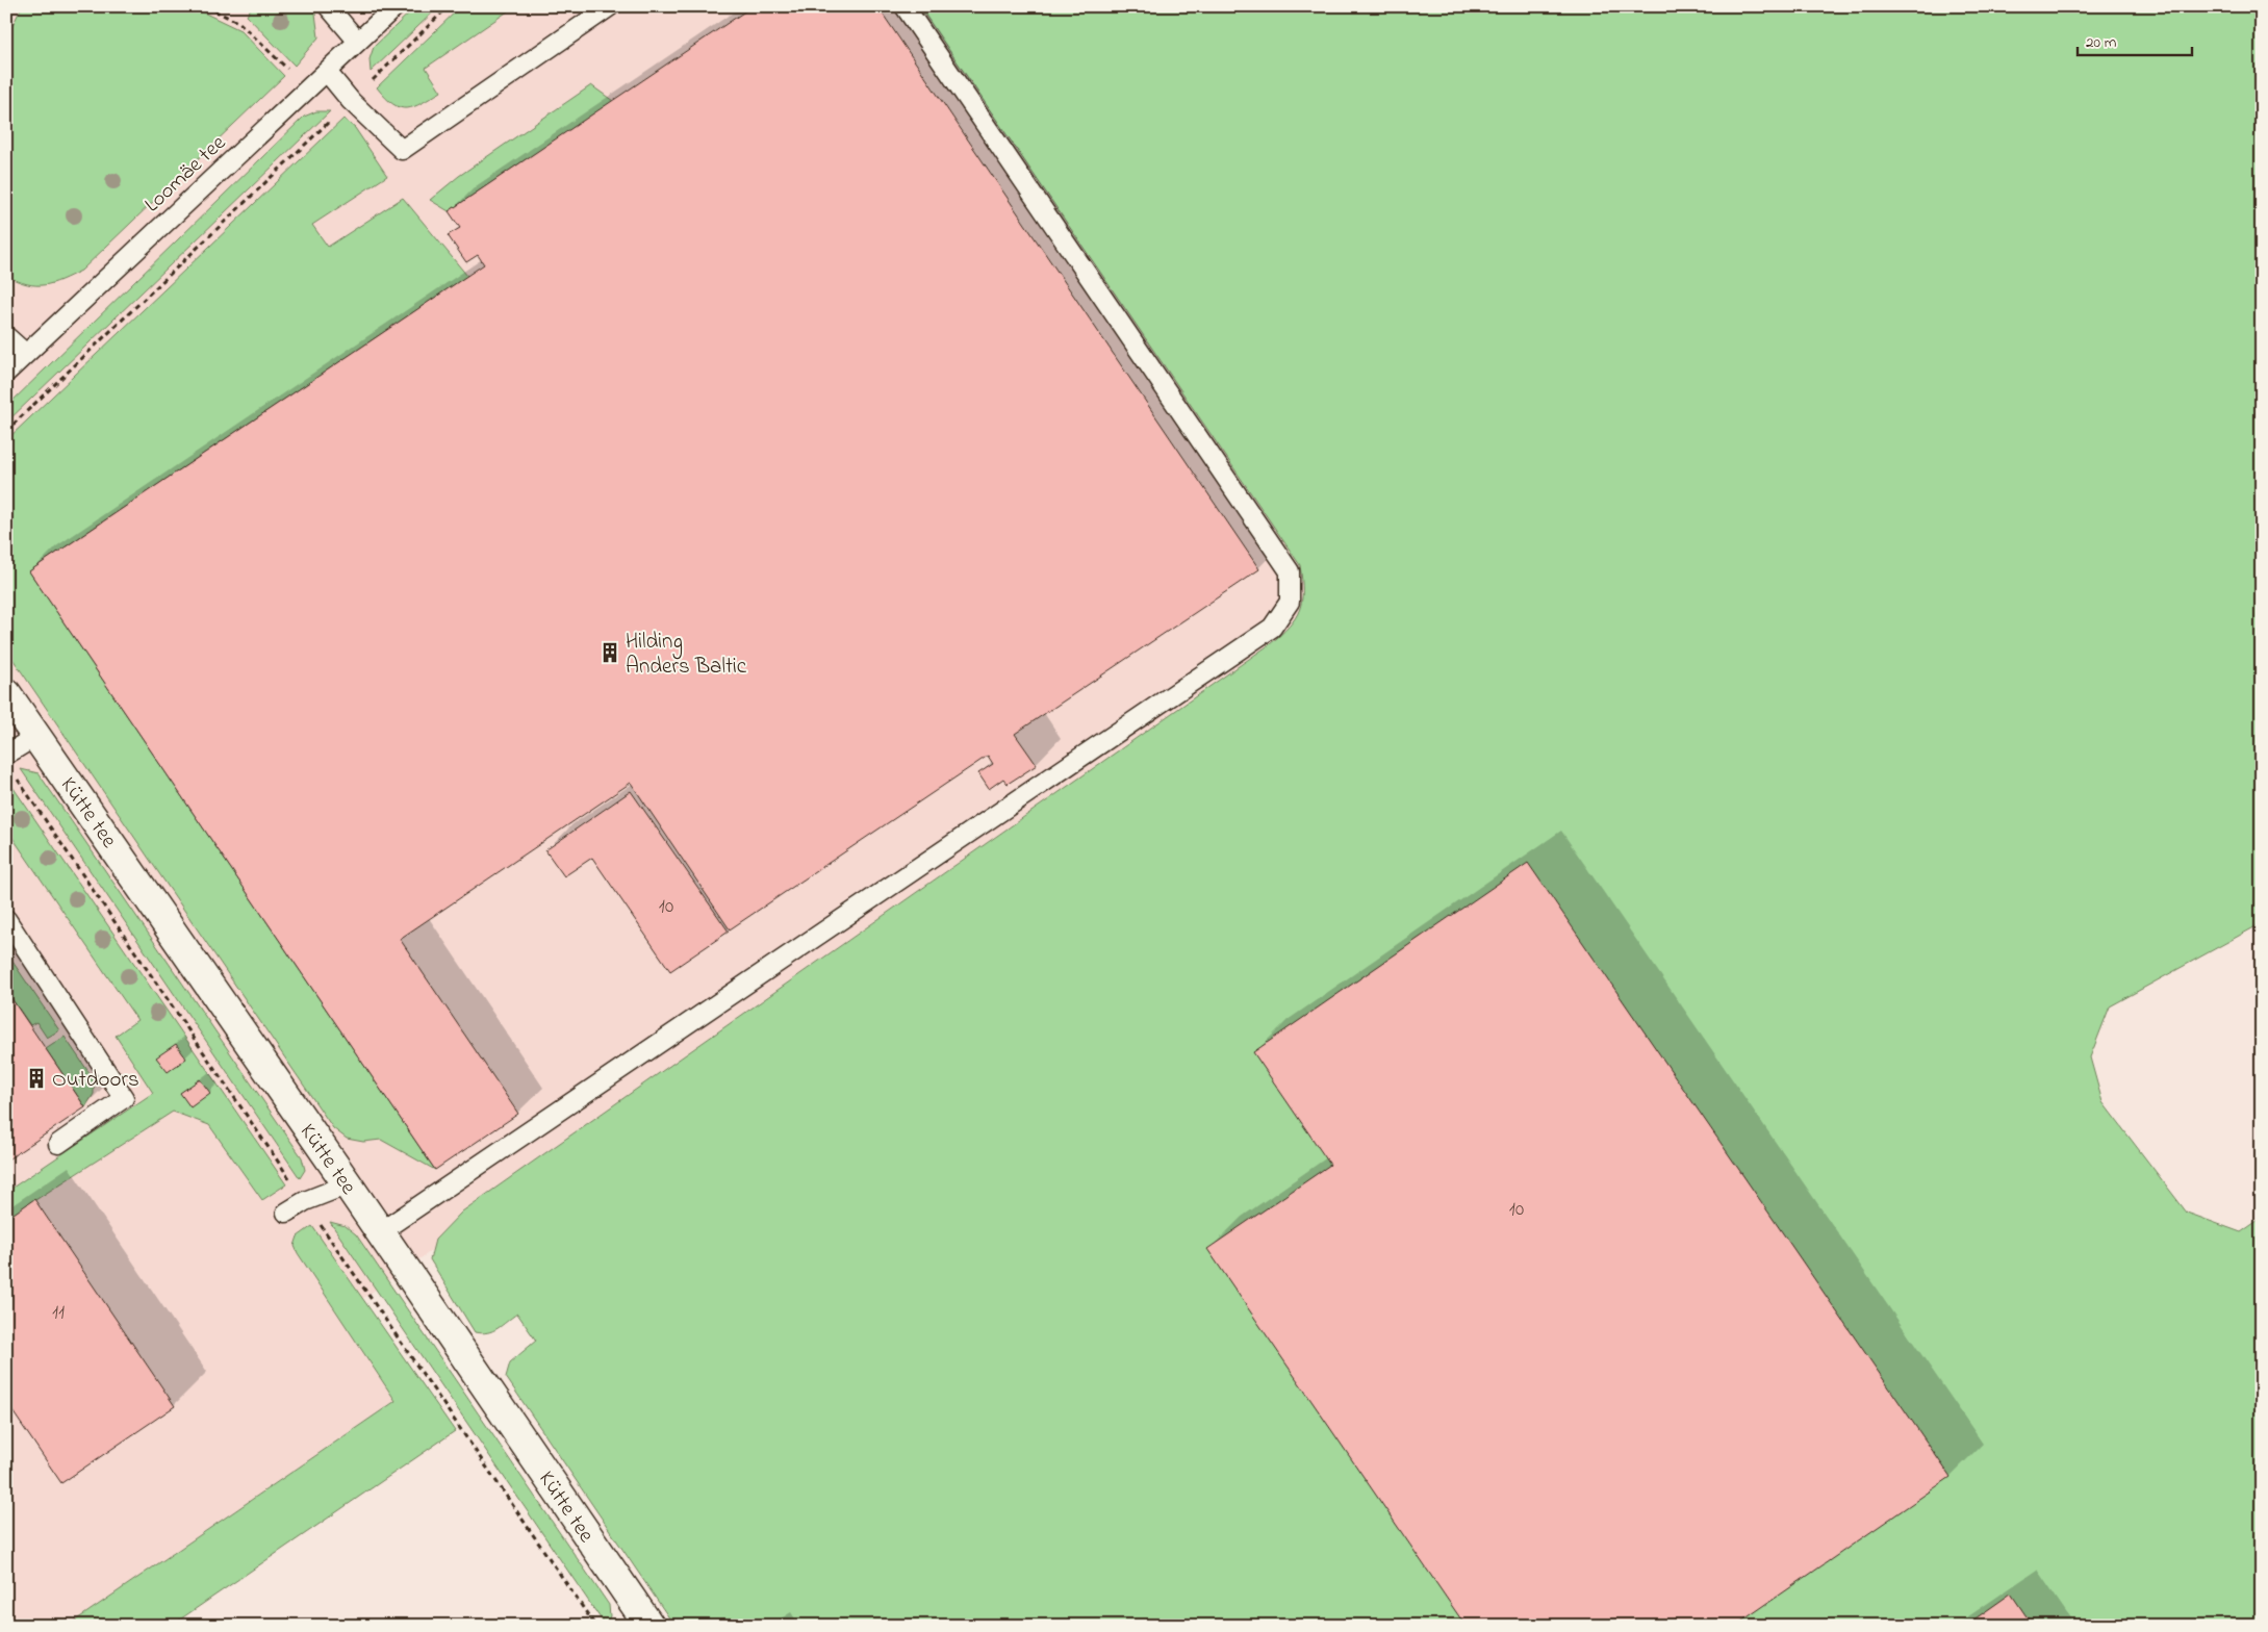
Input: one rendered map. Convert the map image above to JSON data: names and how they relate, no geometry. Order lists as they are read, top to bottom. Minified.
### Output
{"streets":{"street":["Kütte tee"],"lane":["Loomäe tee"]},"places":{"building":["Hilding Anders Baltic","Outdoors"]},"house_numbers":["10","10","11"],"scale_bar":"20 m"}
